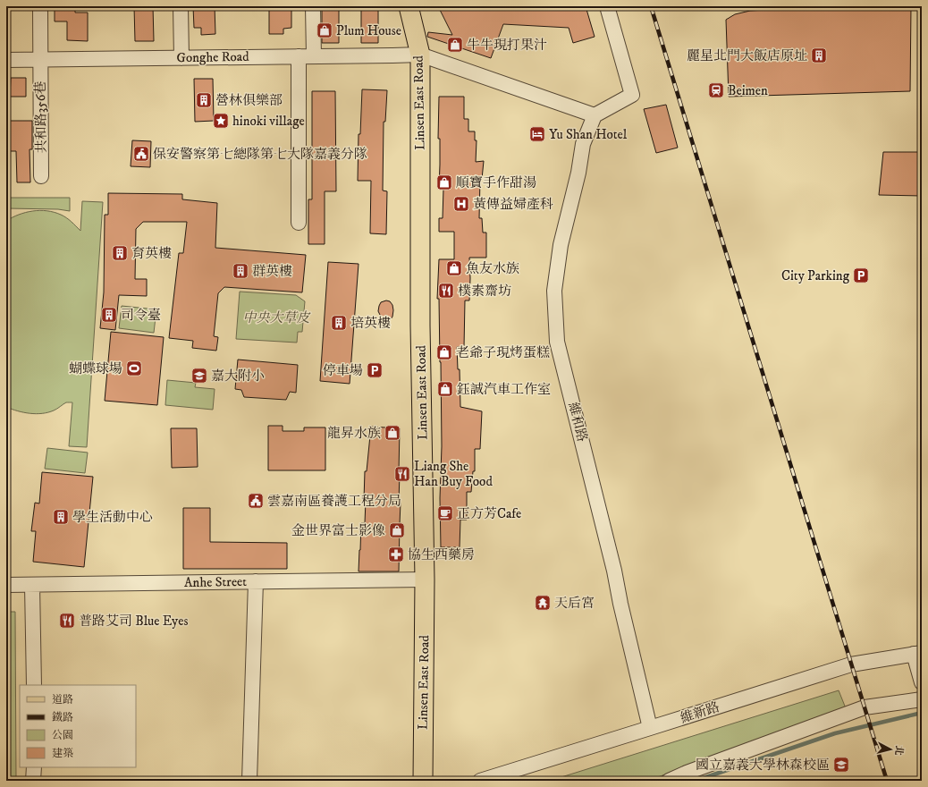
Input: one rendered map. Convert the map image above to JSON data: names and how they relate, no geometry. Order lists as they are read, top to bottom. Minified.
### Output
{"streets":{"main road":["Linsen East Road"],"street":["Gonghe Road","共和路356巷","維和路","Anhe Street","維新路"]},"crossings":[["Gonghe Road","Linsen East Road"],["Gonghe Road","共和路356巷"],["Linsen East Road","Anhe Street"],["維和路","維新路"]],"parks":["中央大草皮"],"places":{"shop":["Plum House","牛牛現打果汁","順寶手作甜湯","魚友水族","老爺子現烤蛋糕","鈺誠汽車工作室","龍昇水族","金世界富士影像"],"building":["麗星北門大飯店原址","營林俱樂部","育英樓","群英樓","司令臺","培英樓","學生活動中心"],"station":["Beimen"],"place":["hinoki village"],"hotel":["Yu Shan Hotel"],"public building":["保安警察第七總隊第七大隊嘉義分隊","雲嘉南區養護工程分局"],"hospital":["黃傳益婦產科"],"parking":["City Parking","停車場"],"restaurant":["樸素齋坊","Liang She Han Buy Food","普路艾司 Blue Eyes"],"sports":["蝴蝶球場"],"school or university":["嘉大附小","國立嘉義大學林森校區"],"cafe":["正方芳Cafe"],"pharmacy":["協生西藥房"],"temple":["天后宮"]},"legend":["道路","鐵路","公園","建築"],"north":"right"}
